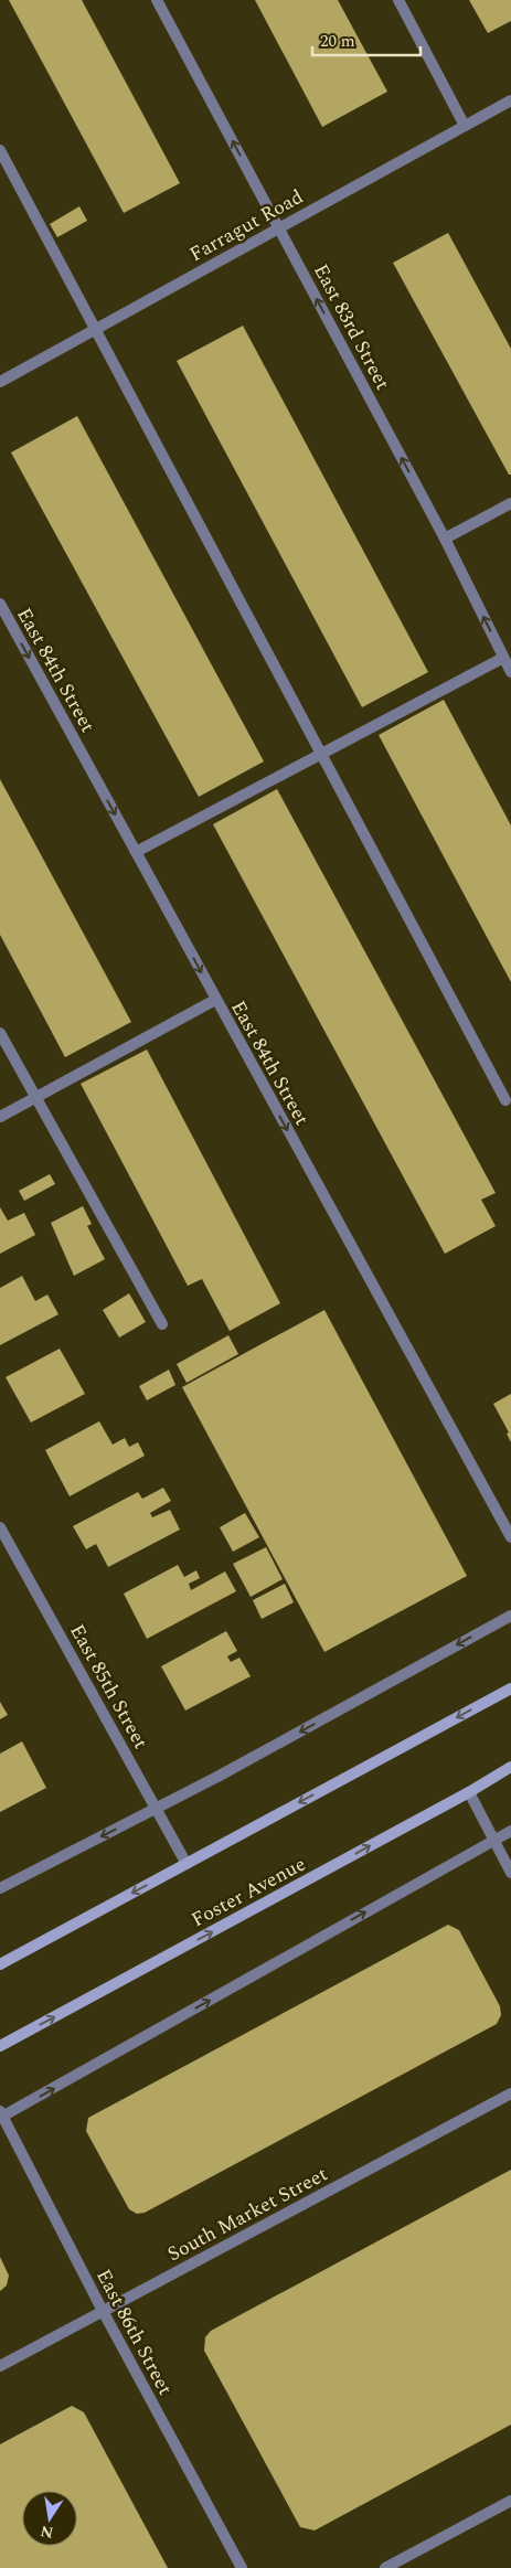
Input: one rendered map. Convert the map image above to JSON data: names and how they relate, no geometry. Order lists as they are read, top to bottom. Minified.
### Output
{"streets":{"main road":["Foster Avenue"],"street":["Farragut Road","East 83rd Street","East 84th Street","East 85th Street","South Market Street","East 86th Street"]},"crossings":[["Farragut Road","East 83rd Street"],["South Market Street","East 86th Street"]],"one_way":["East 83rd Street","East 84th Street"],"scale_bar":"20 m","north":"bottom"}
